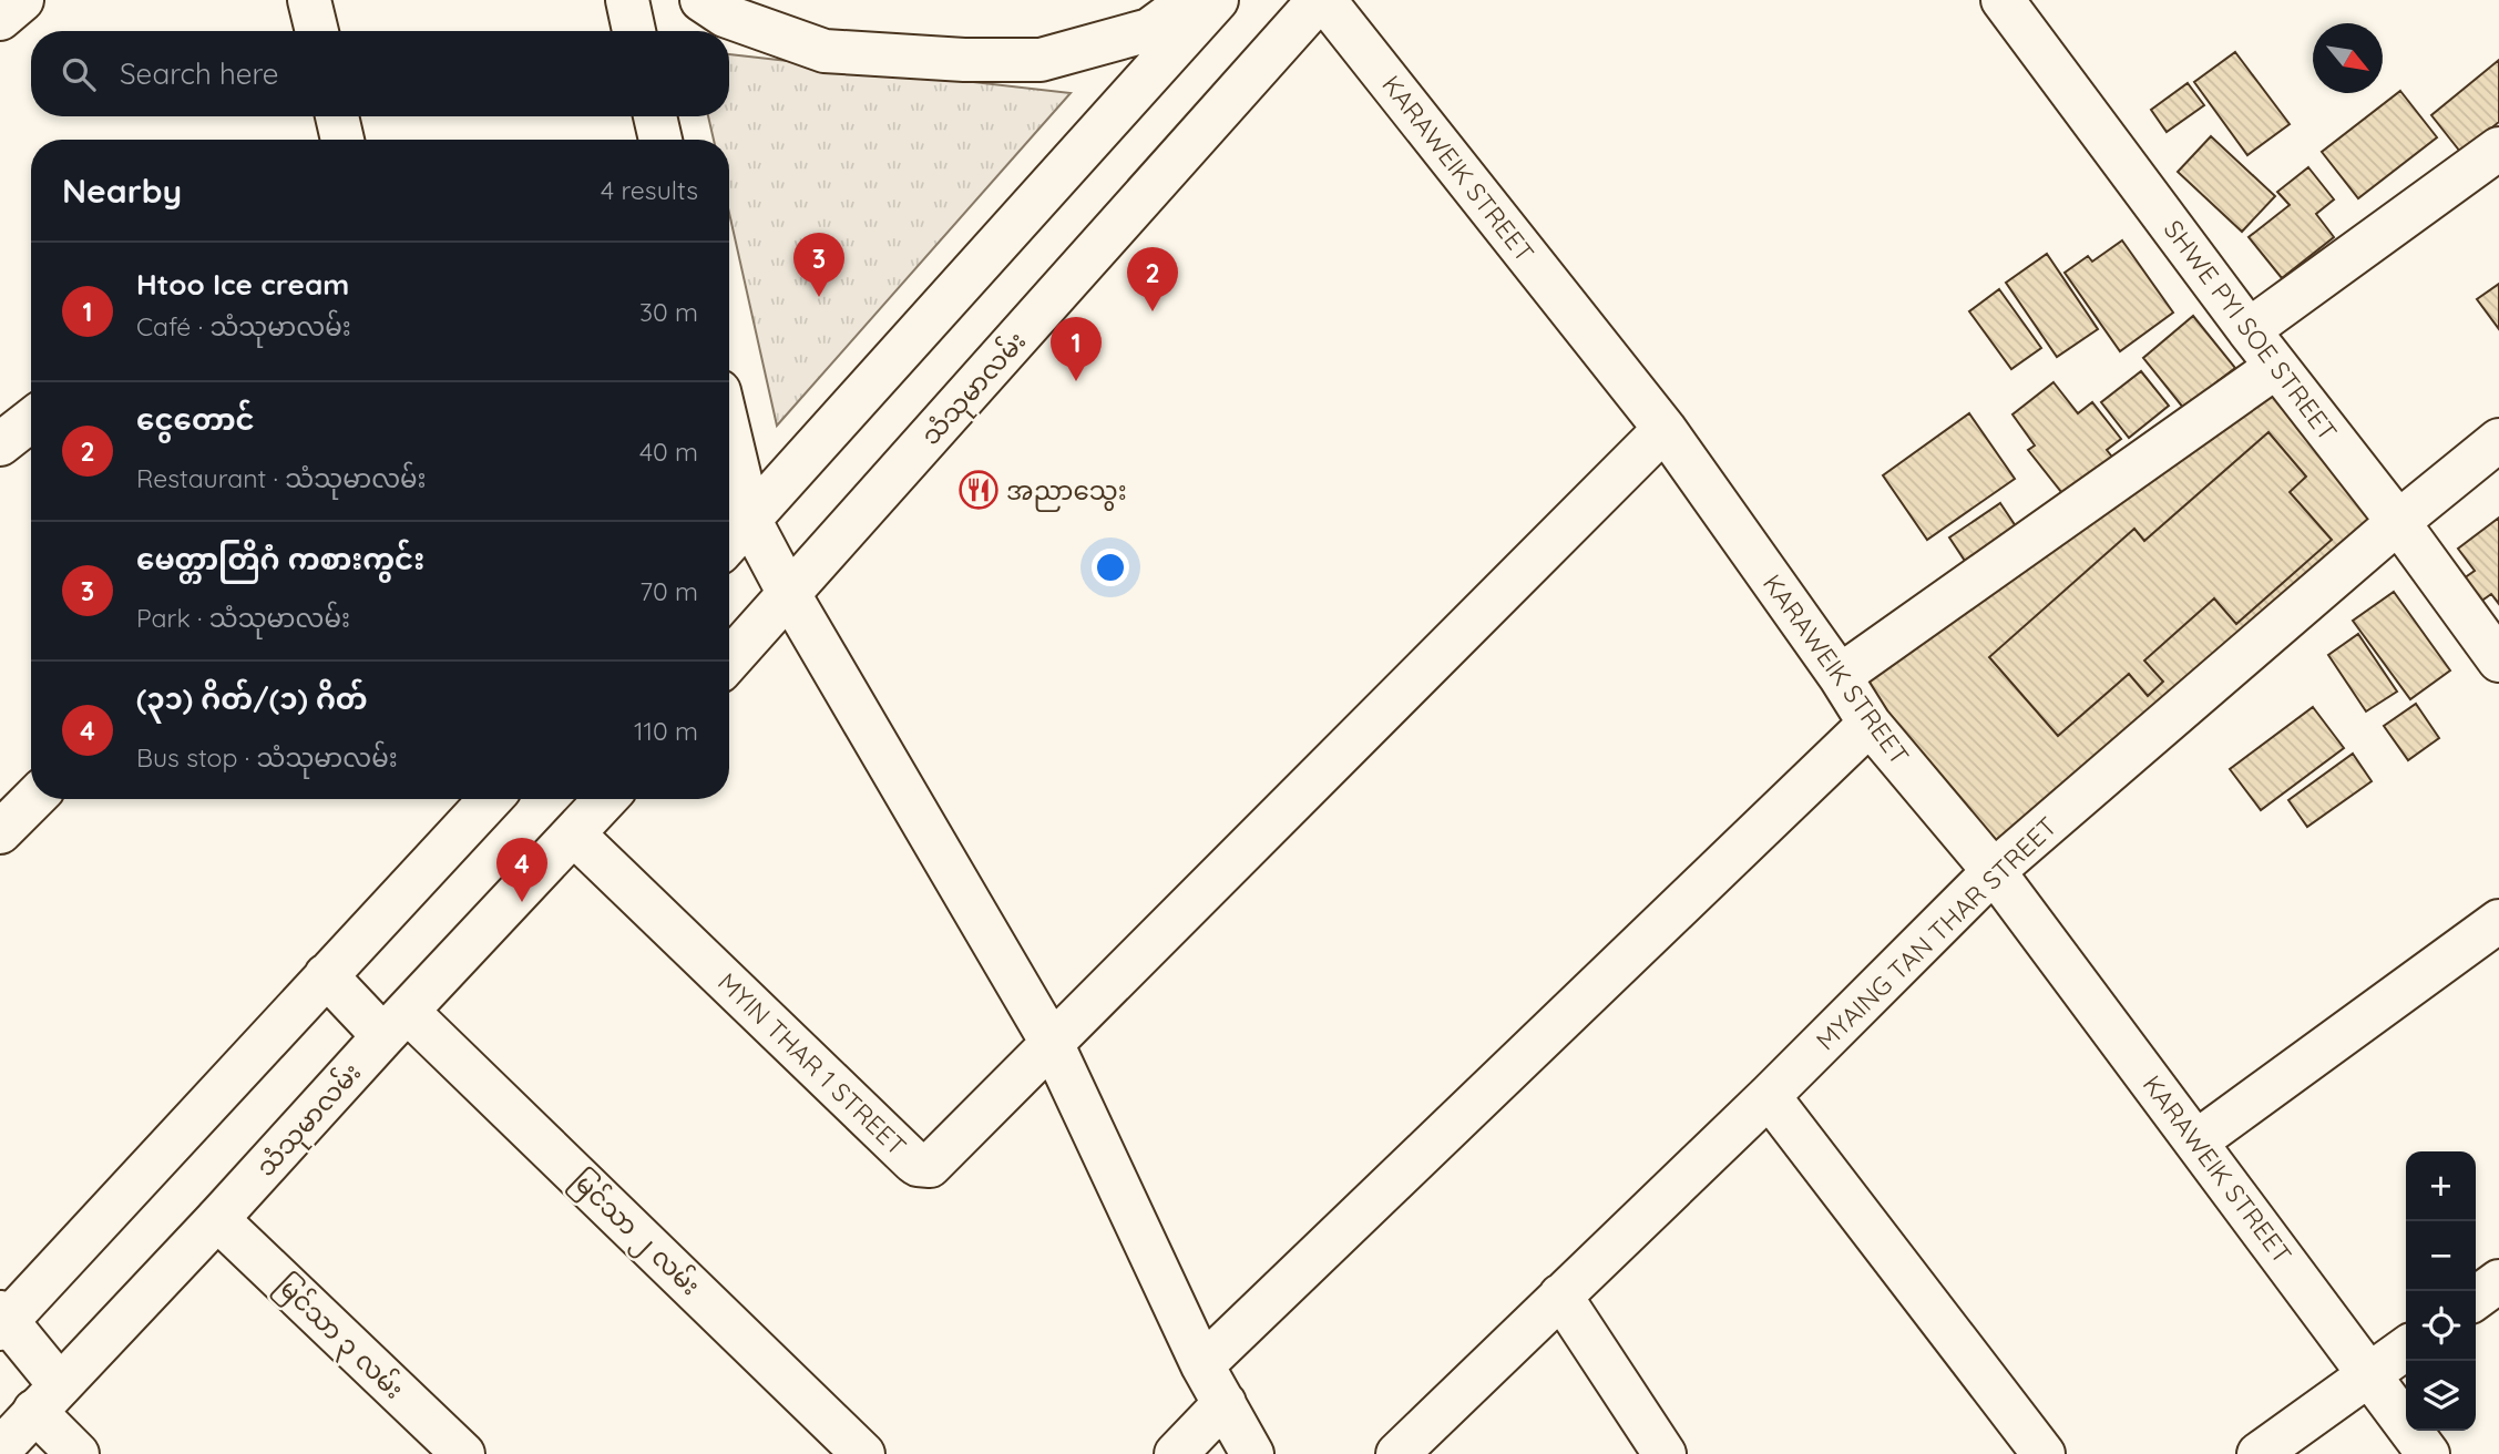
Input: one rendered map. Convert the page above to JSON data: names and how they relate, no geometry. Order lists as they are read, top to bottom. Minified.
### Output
{"streets":{"street":["KARAWEIK STREET","SHWE PYI SOE STREET","သံသုမာလမ်း","MYAING TAN THAR STREET","MYIN THAR 1 STREET","မြင်သာ ၂ လမ်း","မြင်သာ ၃ လမ်း"]},"crossings":[["KARAWEIK STREET","သံသုမာလမ်း"],["KARAWEIK STREET","MYAING TAN THAR STREET"],["SHWE PYI SOE STREET","MYAING TAN THAR STREET"],["သံသုမာလမ်း","MYIN THAR 1 STREET"],["သံသုမာလမ်း","မြင်သာ ၂ လမ်း"],["သံသုမာလမ်း","မြင်သာ ၃ လမ်း"]],"places":{"restaurant":["အညာသွေး"]},"north":"bottom right","page":{"search":"Search here","heading":["Nearby","4 results"],"pins":["3","2","1","4"],"list":[{"mark":"1","name":"Htoo Ice cream","note":"Café · သံသုမာလမ်း","value":"30 m"},{"mark":"2","name":"ငွေတောင်","note":"Restaurant · သံသုမာလမ်း","value":"40 m"},{"mark":"3","name":"မေတ္တာတြိဂံ ကစားကွင်း","note":"Park · သံသုမာလမ်း","value":"70 m"},{"mark":"4","name":"(၃၁) ဂိတ်/(၁) ဂိတ်","note":"Bus stop · သံသုမာလမ်း","value":"110 m"}],"map_buttons":["+","−"]}}
